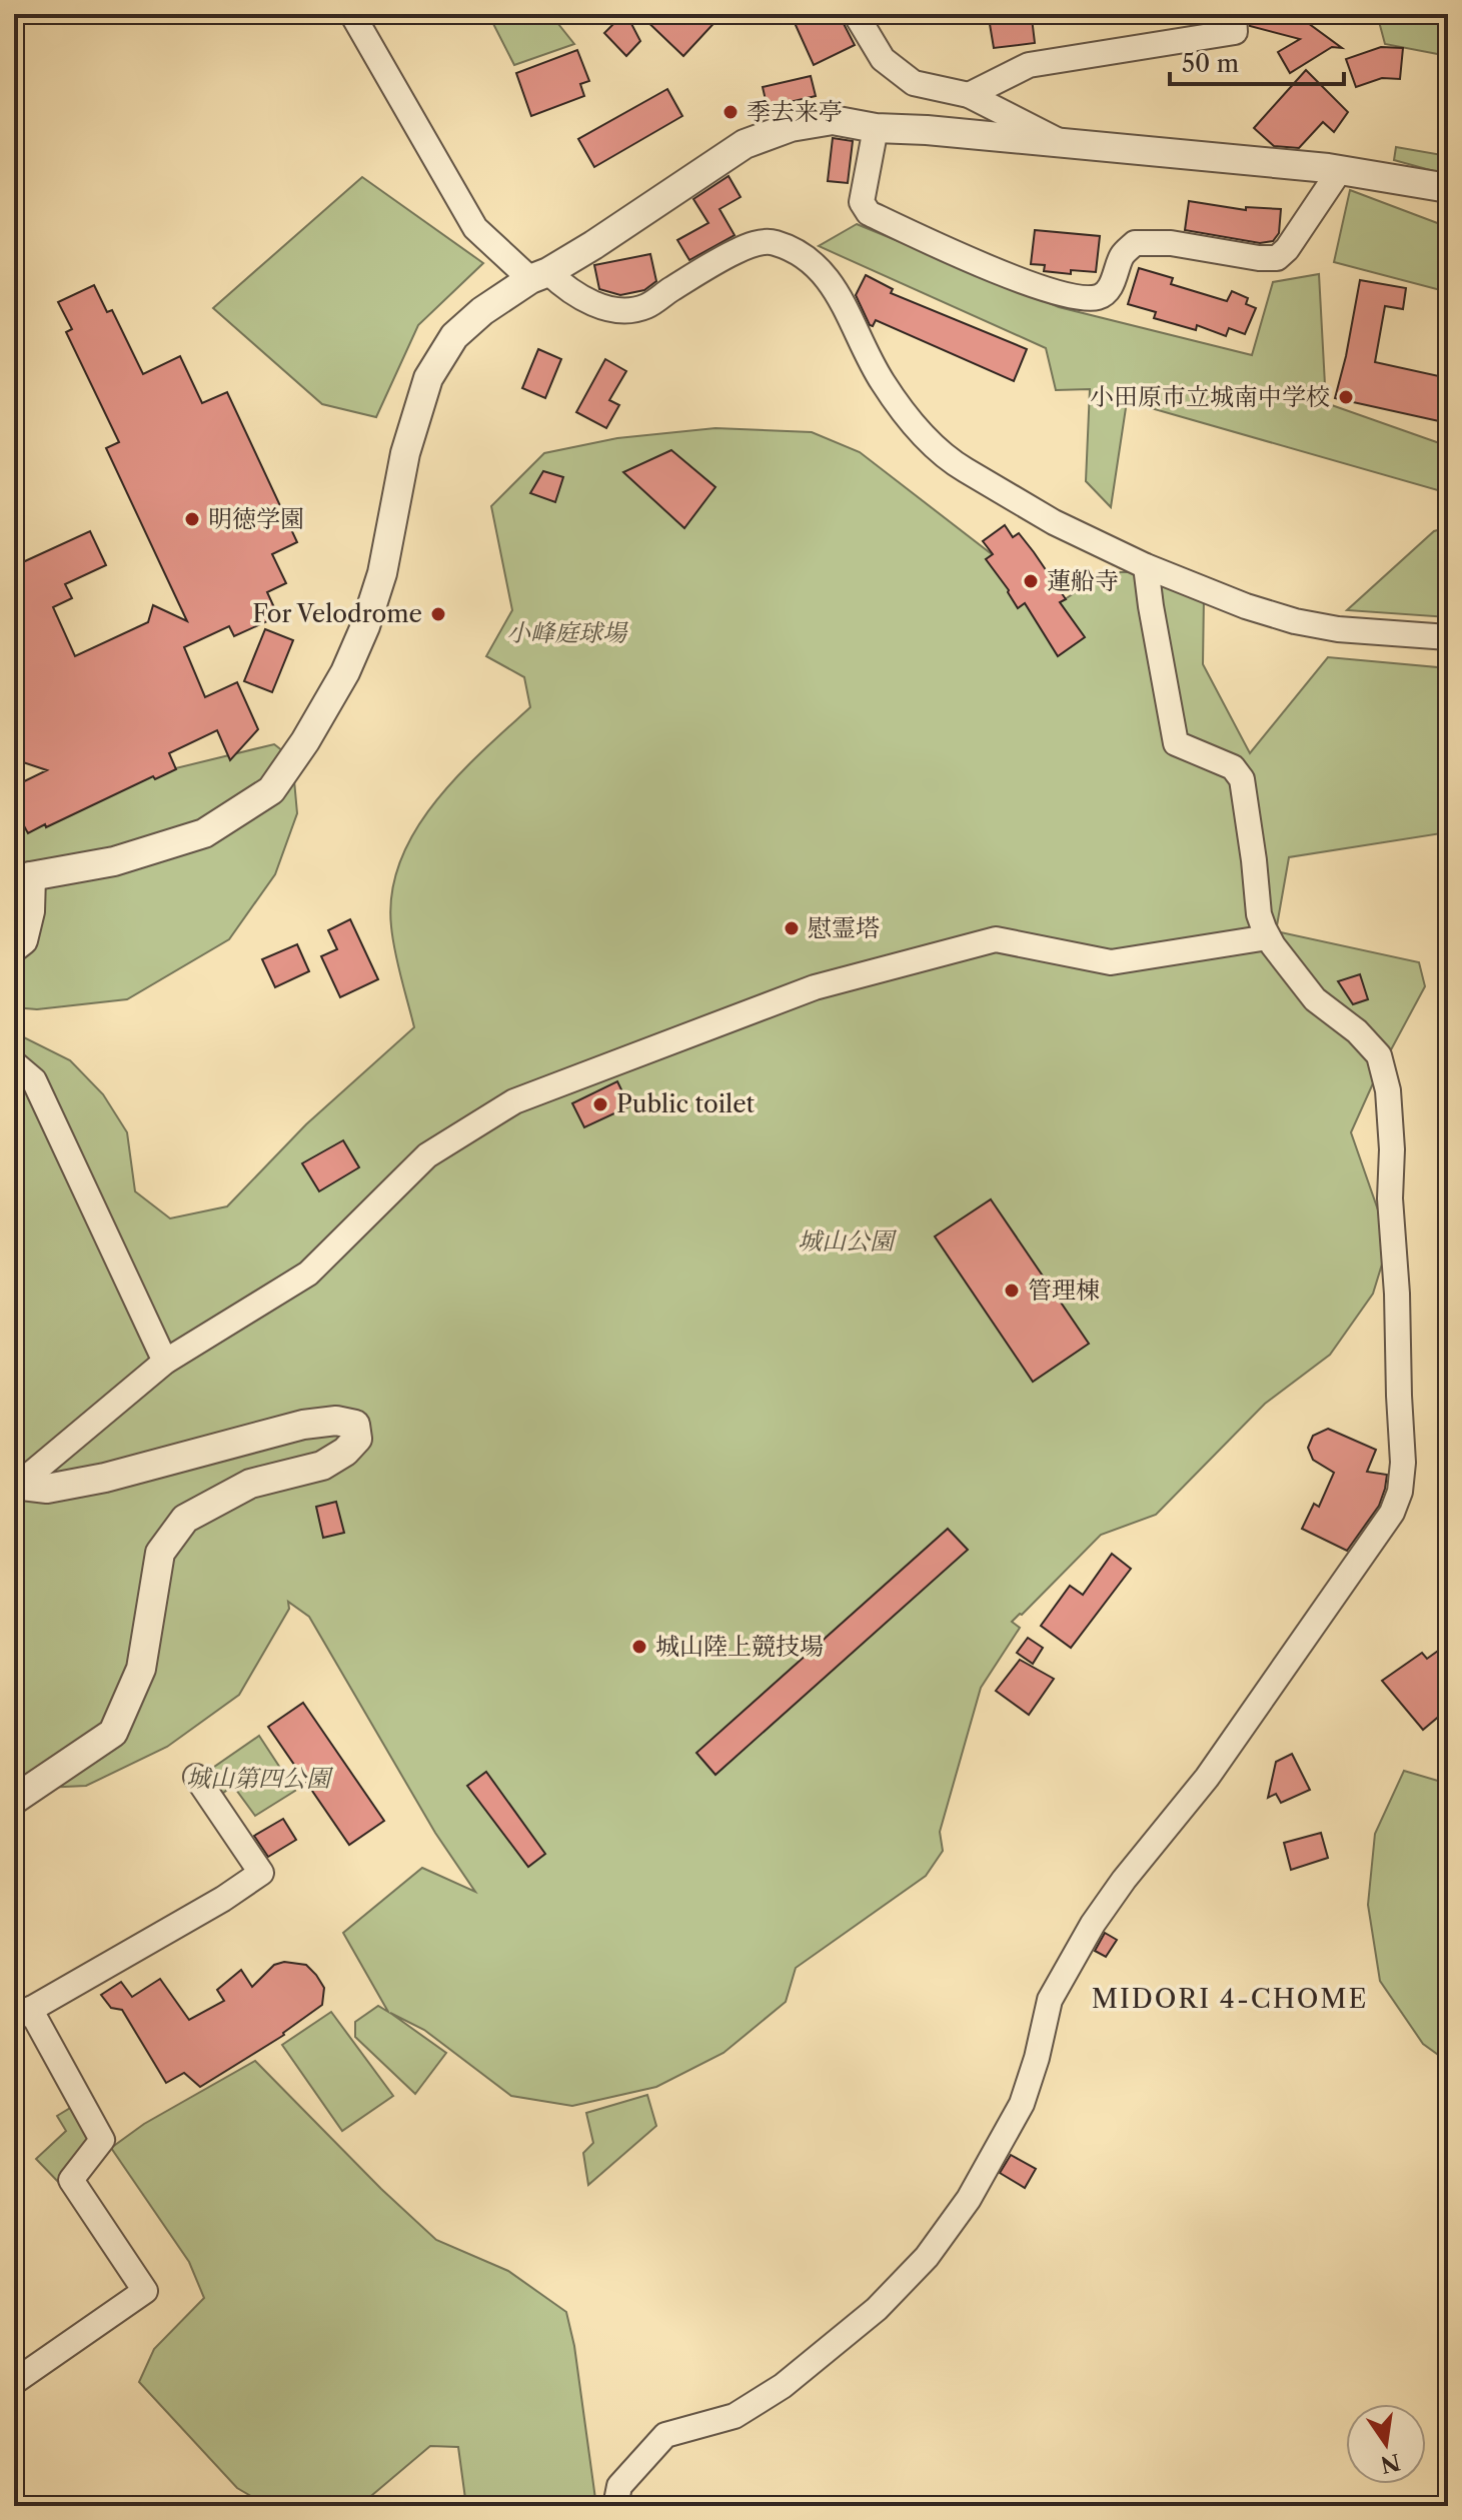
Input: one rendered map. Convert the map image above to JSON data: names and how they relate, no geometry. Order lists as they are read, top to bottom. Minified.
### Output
{"districts":["MIDORI 4-CHOME"],"parks":["小峰庭球場","城山公園","城山第四公園"],"places":["季去来亭","小田原市立城南中学校","明徳学園","蓮船寺","For Velodrome","慰霊塔","Public toilet","管理棟","城山陸上競技場"],"scale_bar":"50 m","north":"bottom"}
